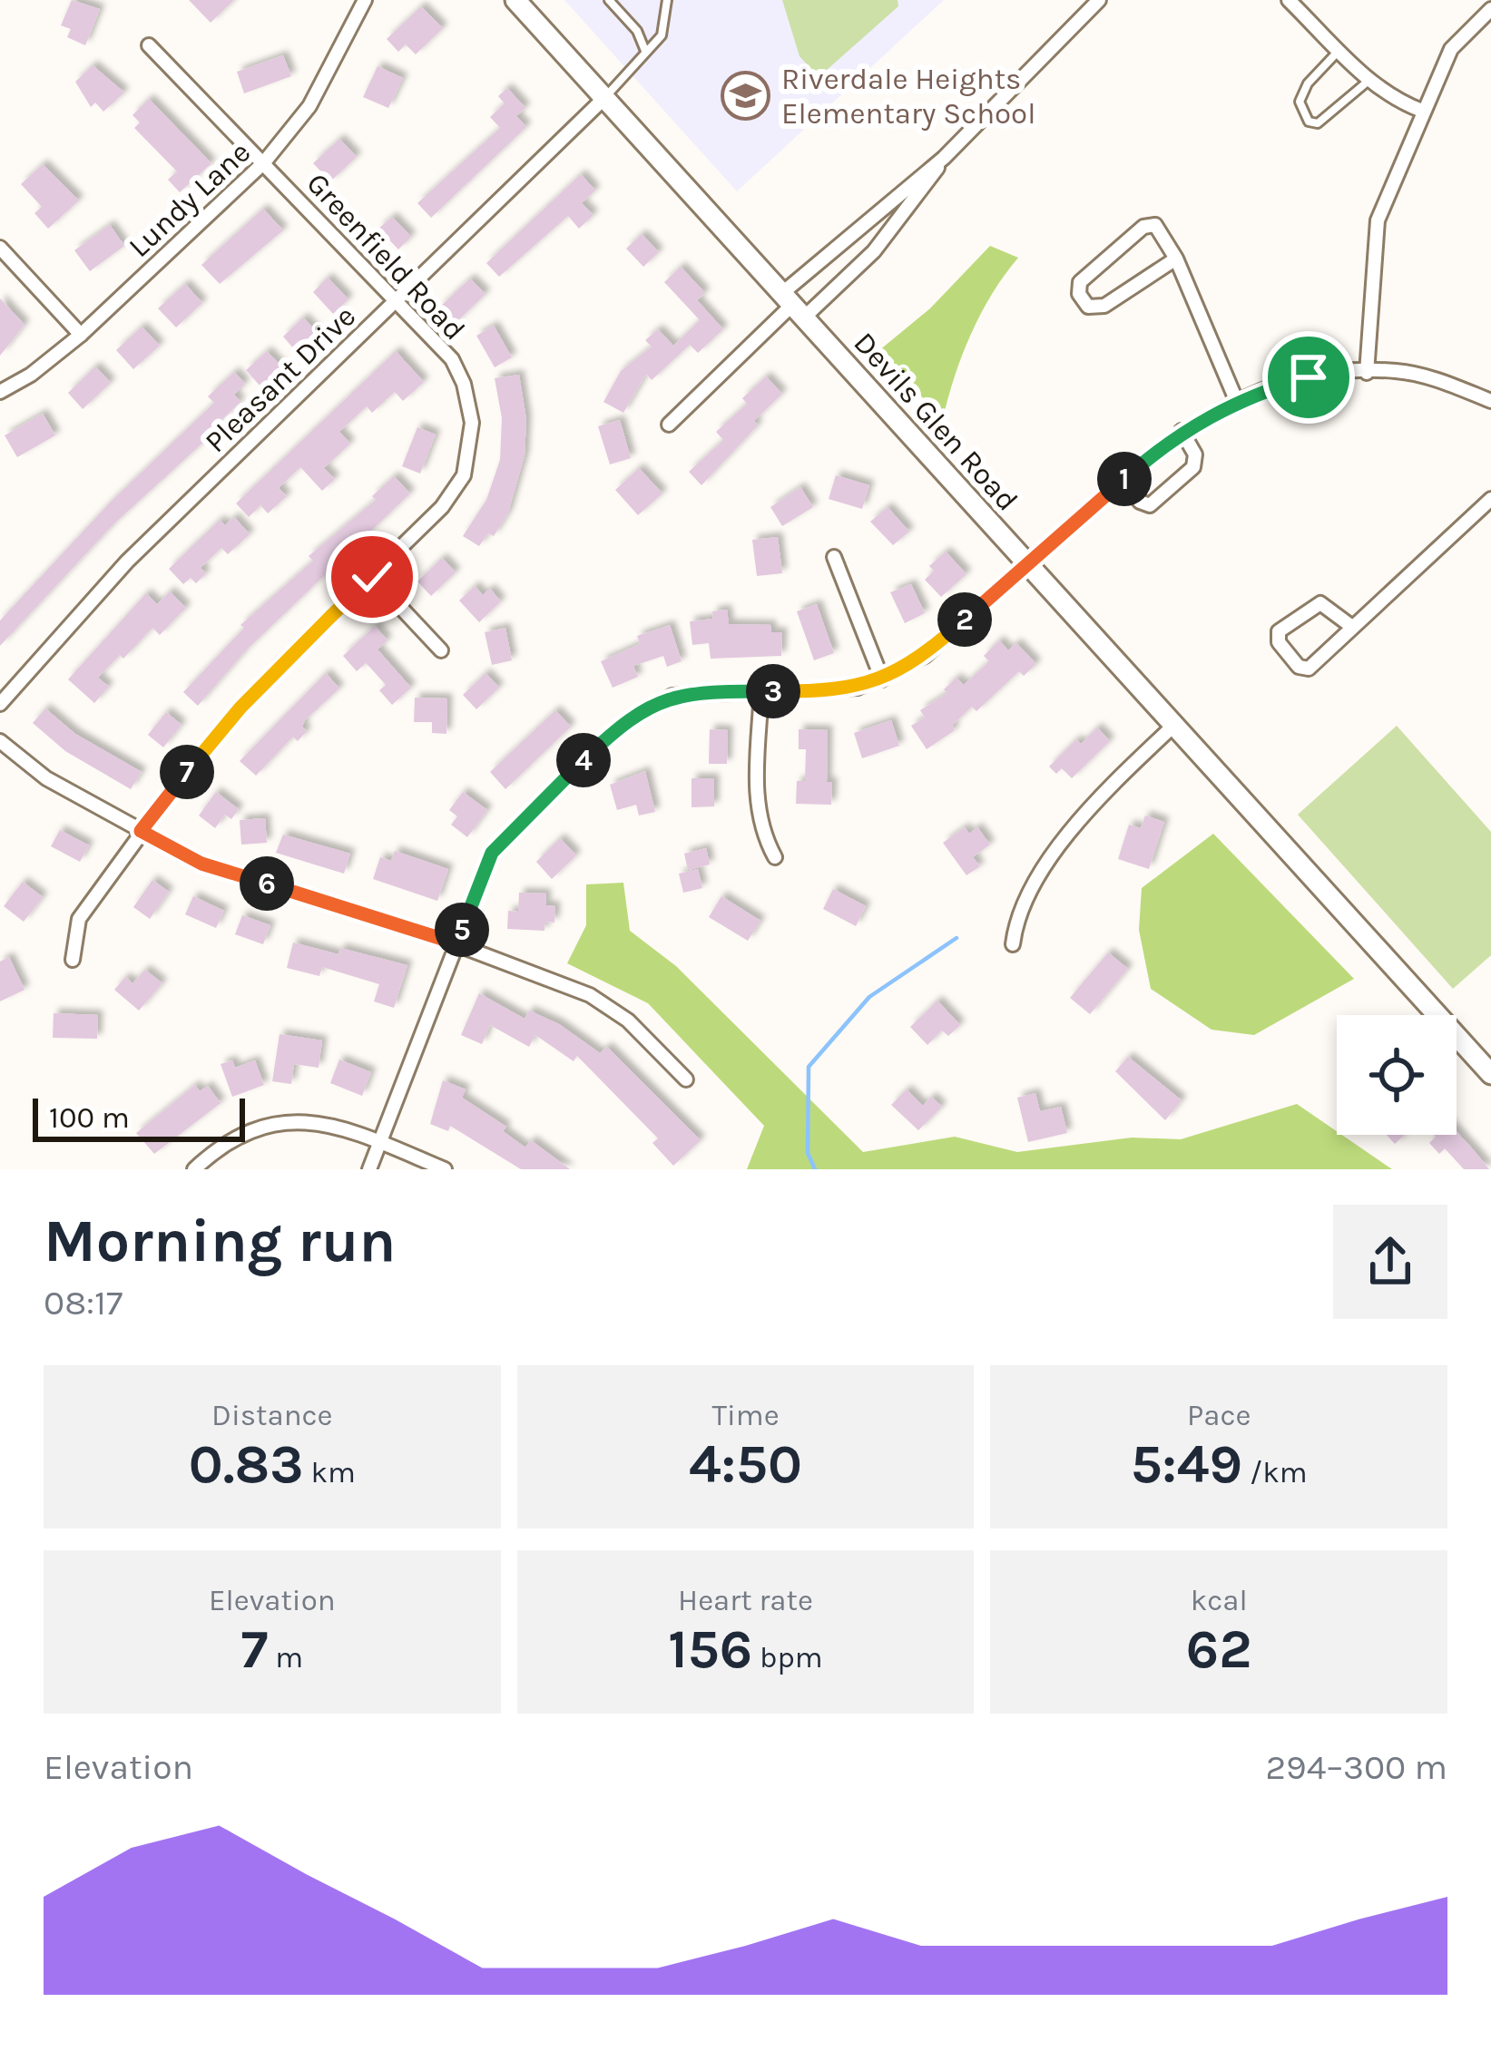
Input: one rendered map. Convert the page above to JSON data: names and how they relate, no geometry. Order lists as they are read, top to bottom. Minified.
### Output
{"streets":{"main road":["Devils Glen Road"],"street":["Lundy Lane","Greenfield Road","Pleasant Drive"]},"crossings":[["Lundy Lane","Greenfield Road"],["Greenfield Road","Pleasant Drive"],["Pleasant Drive","Devils Glen Road"]],"places":{"school or university":["Riverdale Heights Elementary School"]},"scale_bar":"100 m","page":{"pins":["1","2","3","4","7","6","5"],"scale":"100 m","heading":["Morning run","08:17"],"stats":[["Distance","0.83 km"],["Time","4:50"],["Pace","5:49 /km"],["Elevation","7 m"],["Heart rate","156 bpm"],["kcal","62"]],"chart":["Elevation","294–300 m"]}}
